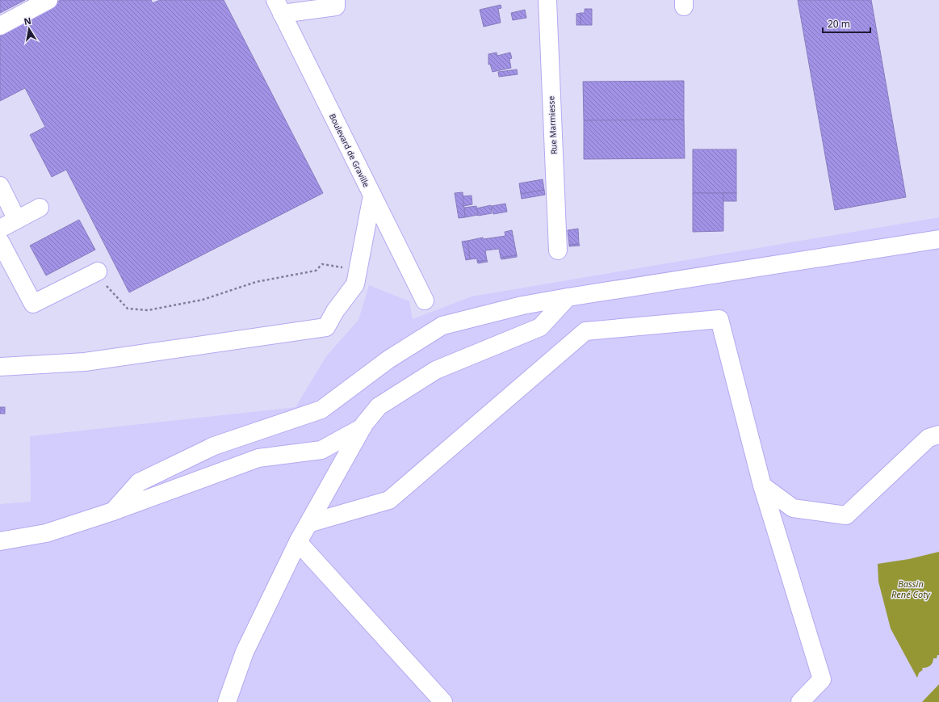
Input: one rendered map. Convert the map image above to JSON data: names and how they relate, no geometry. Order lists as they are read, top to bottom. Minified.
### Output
{"streets":{"street":["Rue Marmiesse","Boulevard de Graville"]},"water":["Bassin René Coty"],"scale_bar":"20 m","north":"top"}
